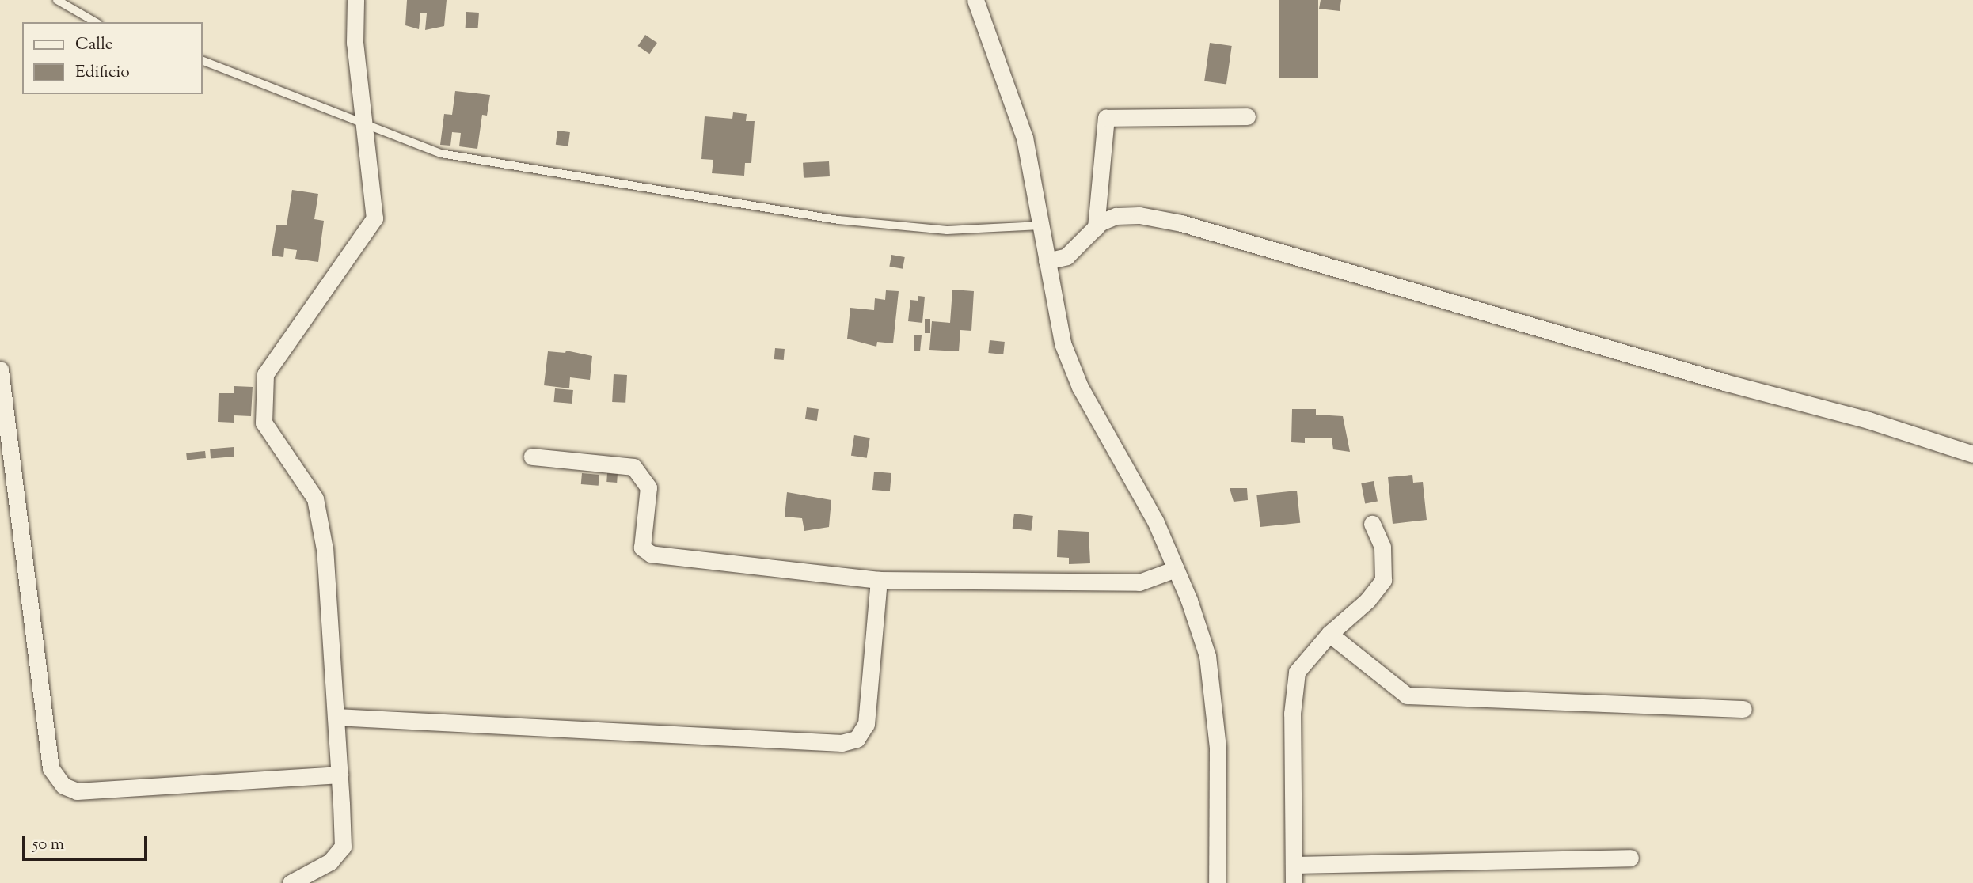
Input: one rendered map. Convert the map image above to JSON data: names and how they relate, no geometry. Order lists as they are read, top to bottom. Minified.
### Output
{"legend":["Calle","Edificio"],"scale_bar":"50 m"}
